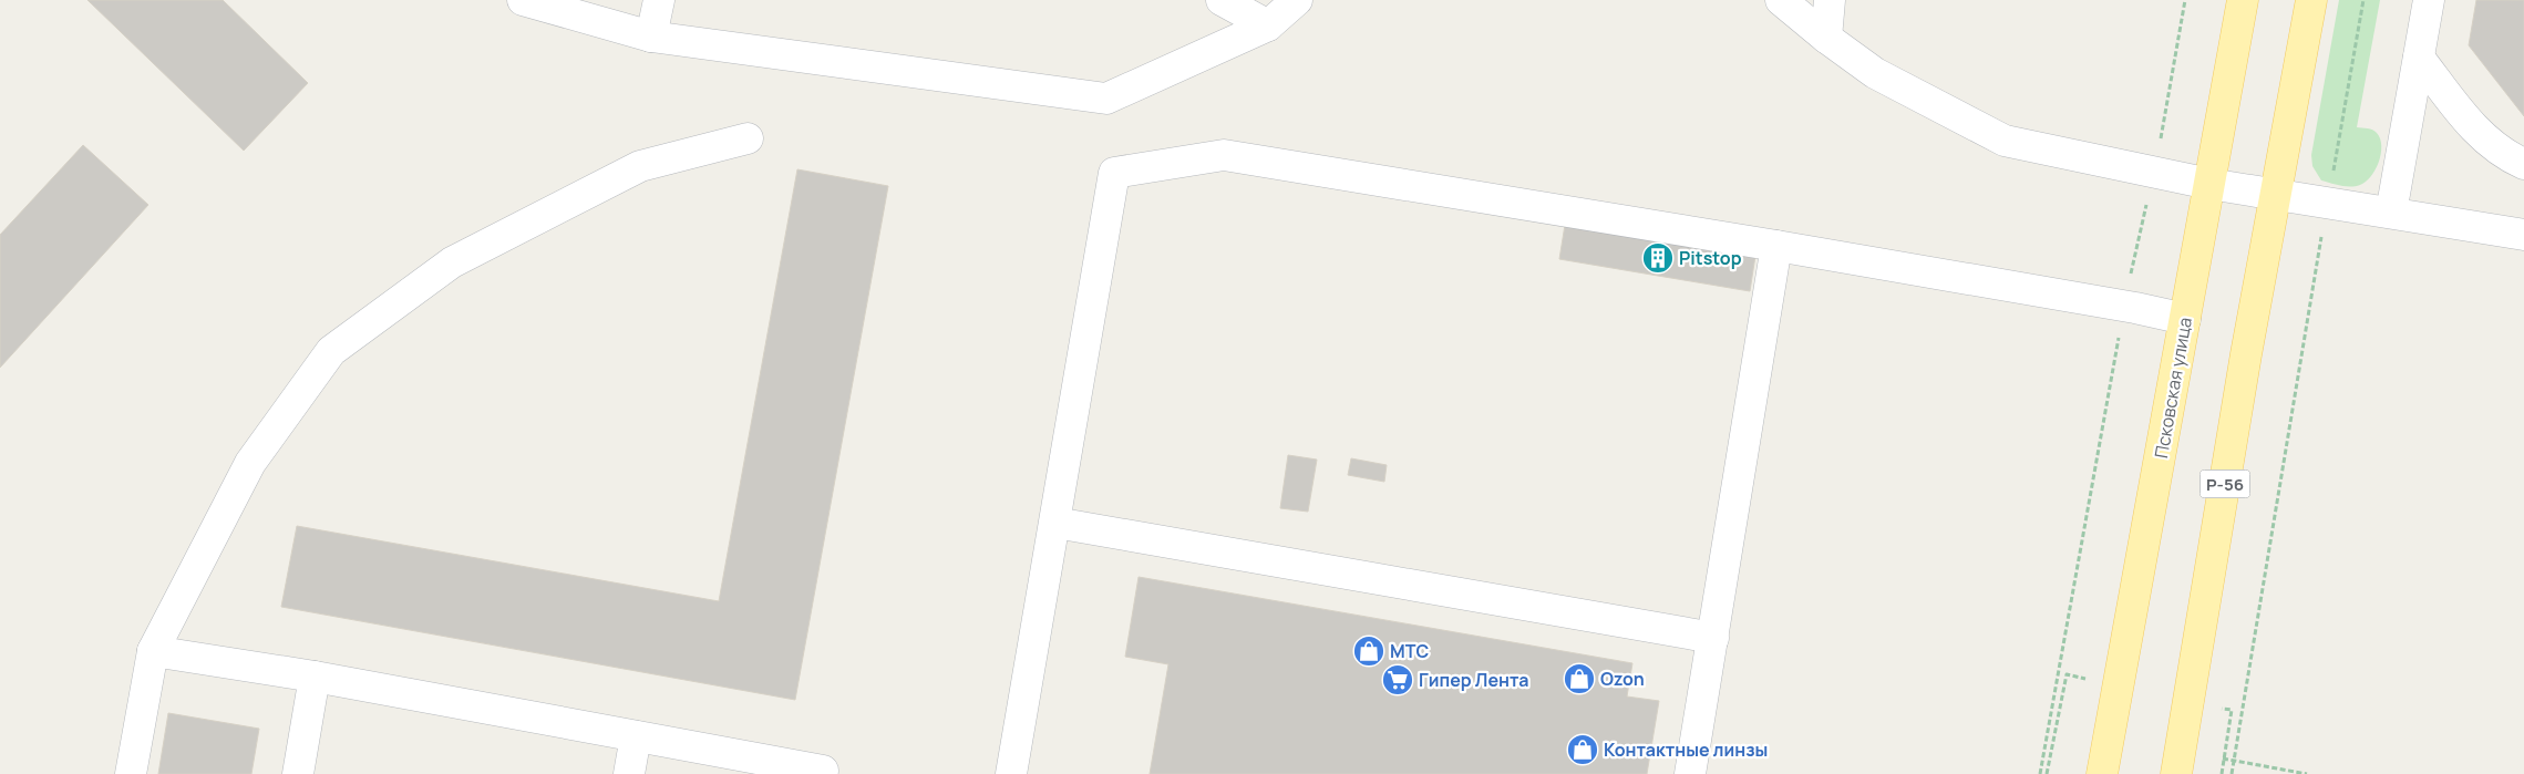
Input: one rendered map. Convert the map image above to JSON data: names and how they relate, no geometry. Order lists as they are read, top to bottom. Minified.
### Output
{"streets":{"main road":["Псковская улица","Р-56"]},"places":{"building":["Pitstop"],"shop":["МТС","Ozon","Контактные линзы"],"supermarket":["Гипер Лента"]}}
